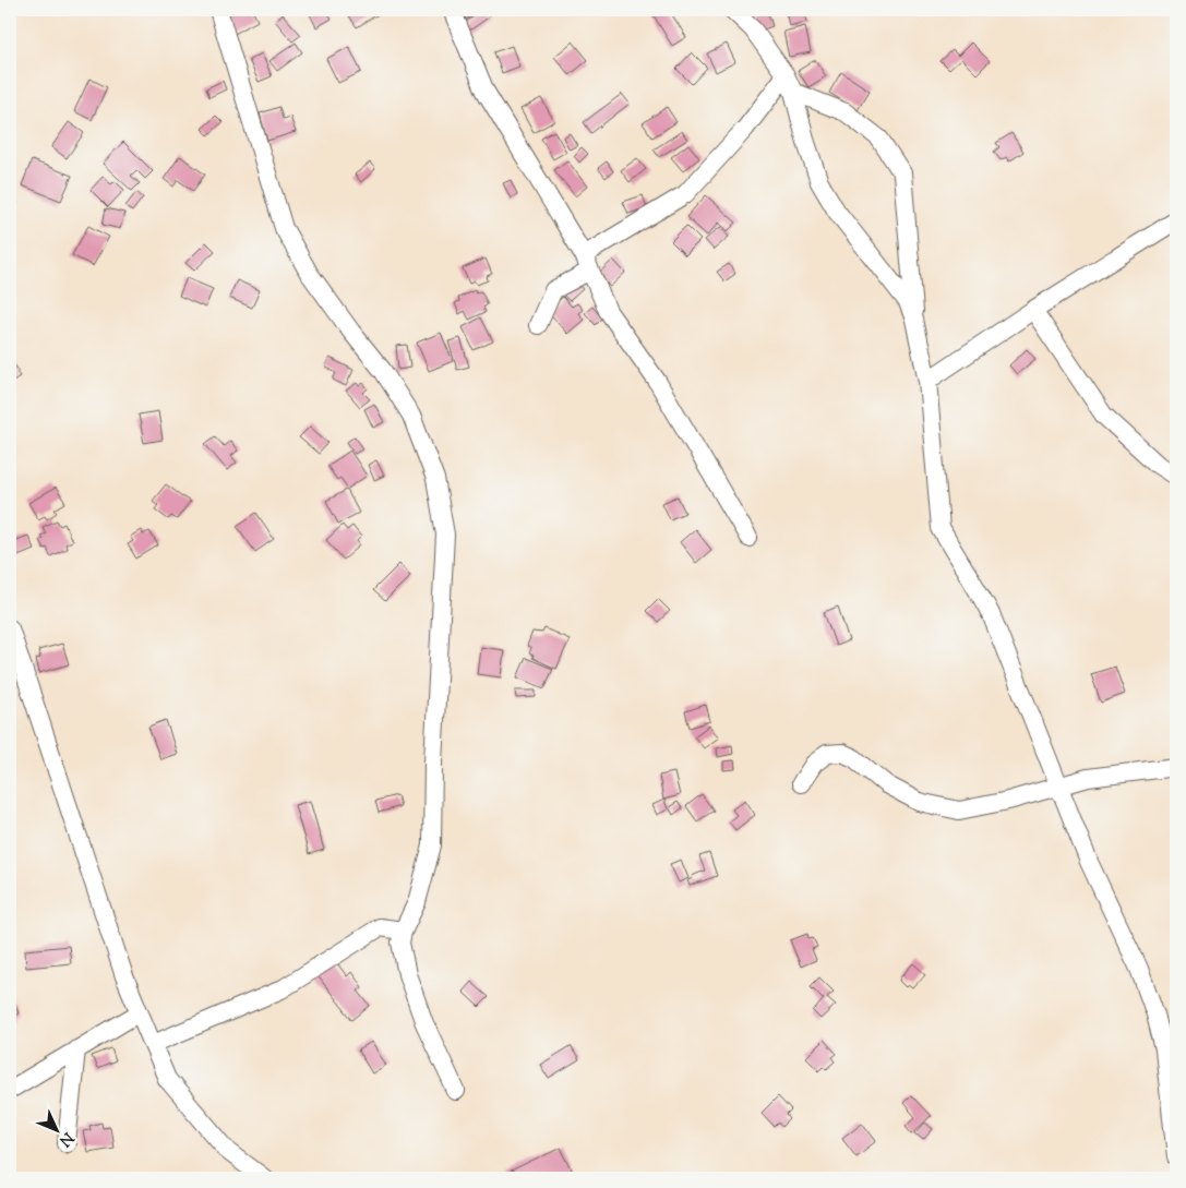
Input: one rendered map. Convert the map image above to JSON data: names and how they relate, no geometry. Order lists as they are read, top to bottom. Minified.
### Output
{"north":"bottom right"}
